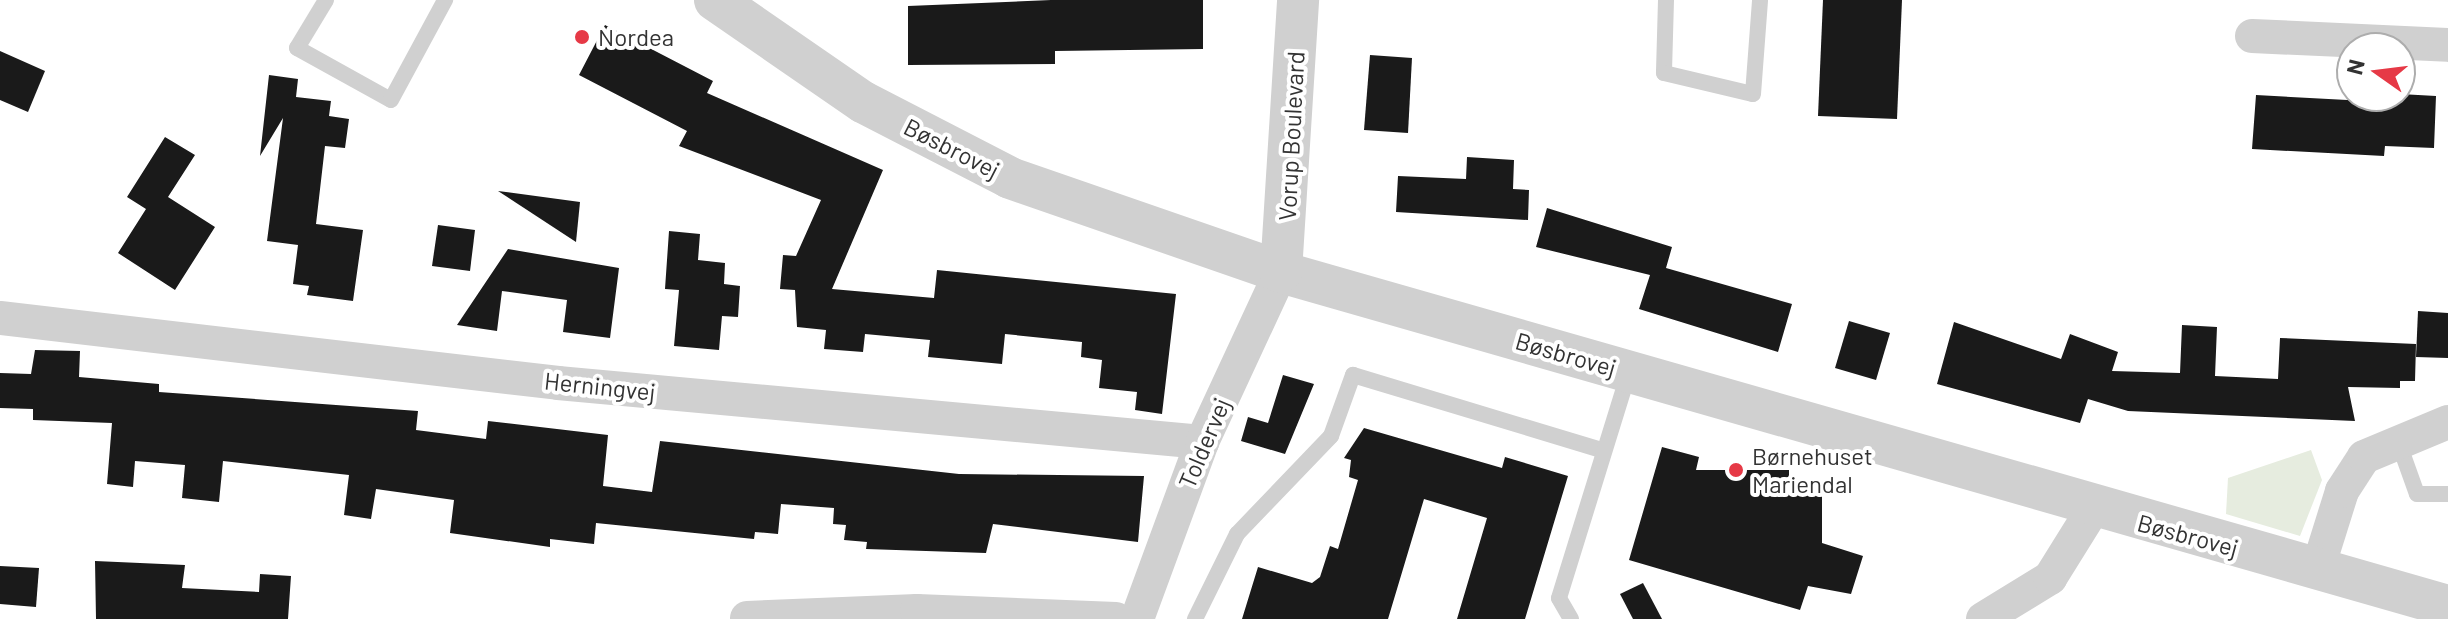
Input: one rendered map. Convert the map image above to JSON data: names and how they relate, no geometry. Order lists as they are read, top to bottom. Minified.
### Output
{"streets":{"street":["Vorup Boulevard","Bøsbrovej","Herningvej","Toldervej"]},"crossings":[["Vorup Boulevard","Bøsbrovej"],["Vorup Boulevard","Toldervej"],["Bøsbrovej","Toldervej"],["Herningvej","Toldervej"]],"places":["Nordea","Børnehuset Mariendal"],"north":"left"}
